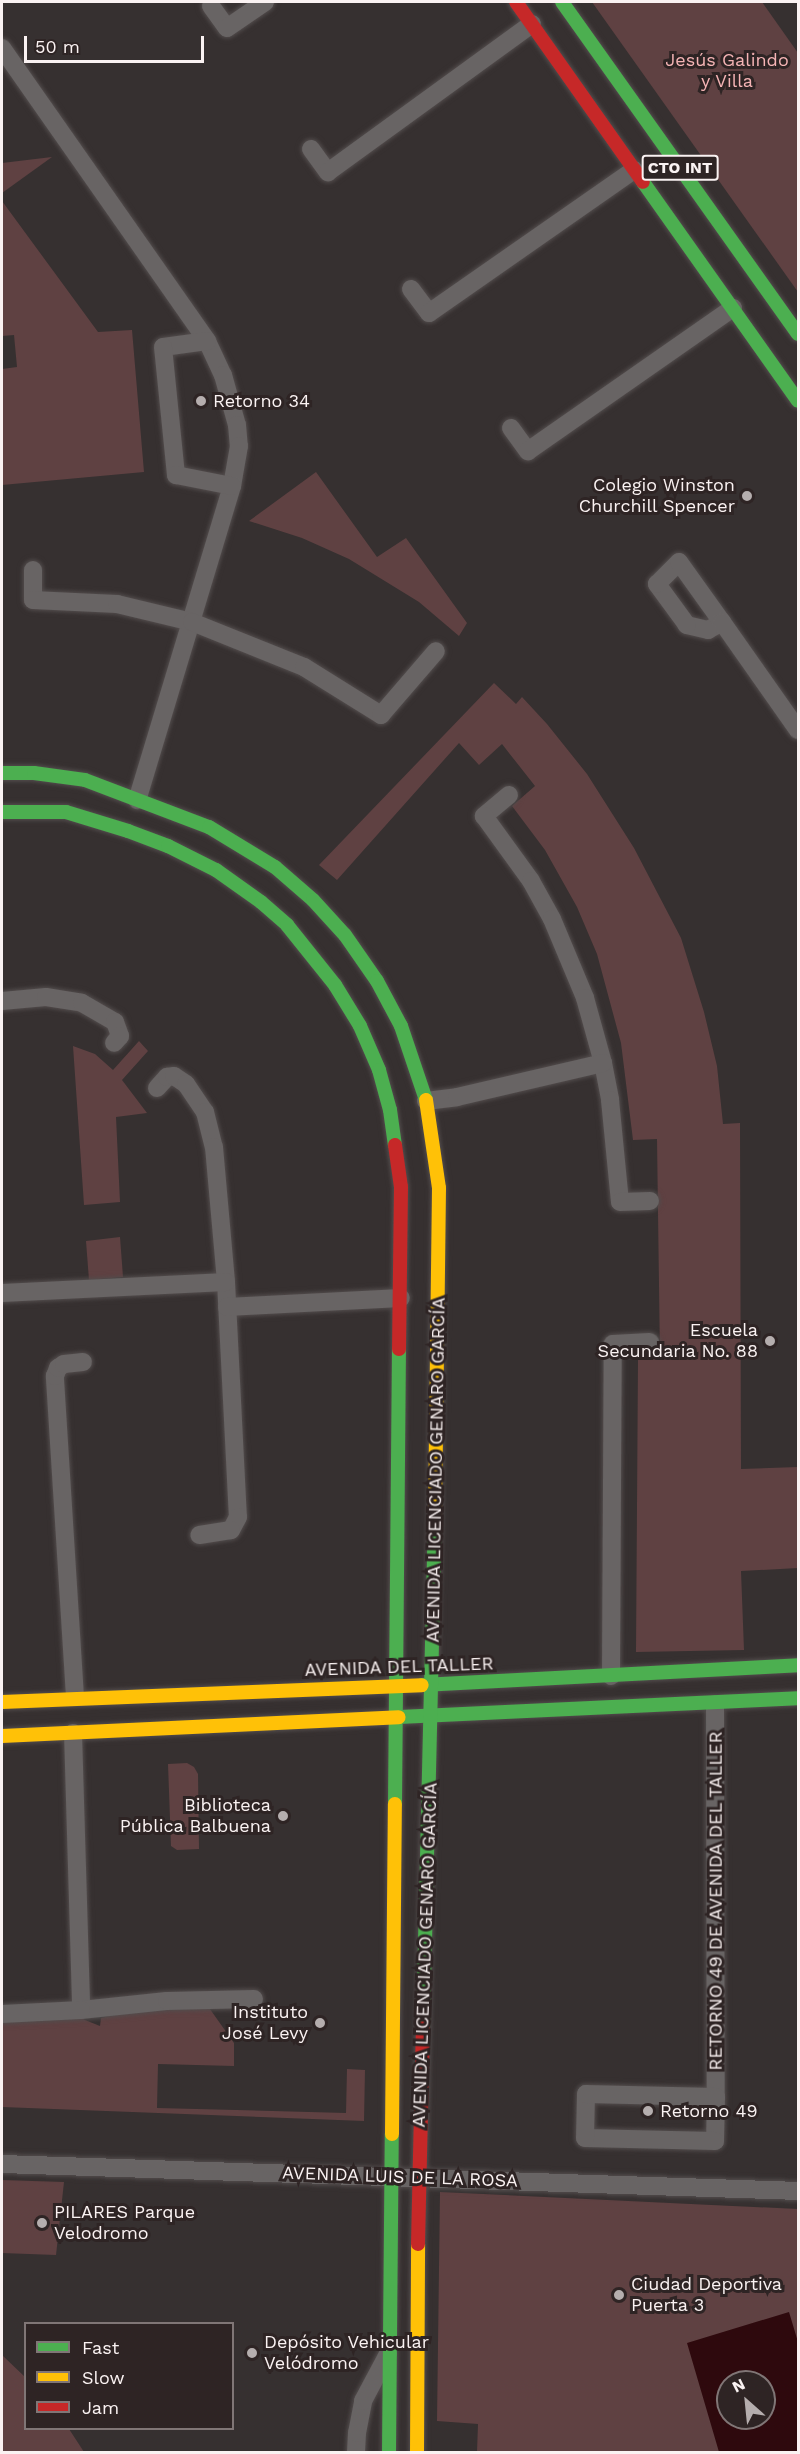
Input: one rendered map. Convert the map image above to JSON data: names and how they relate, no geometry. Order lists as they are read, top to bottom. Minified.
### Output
{"streets":{"main road":["CTO INT","AVENIDA LICENCIADO GENARO GARCÍA","AVENIDA DEL TALLER"],"street":["RETORNO 49 DE AVENIDA DEL TALLER","AVENIDA LUIS DE LA ROSA"]},"crossings":[["AVENIDA LICENCIADO GENARO GARCÍA","AVENIDA DEL TALLER"],["AVENIDA LICENCIADO GENARO GARCÍA","AVENIDA LUIS DE LA ROSA"],["AVENIDA DEL TALLER","RETORNO 49 DE AVENIDA DEL TALLER"]],"parks":["Jesús Galindo y Villa"],"places":["Retorno 34","Colegio Winston Churchill Spencer","Escuela Secundaria No. 88","Biblioteca Pública Balbuena","Instituto José Levy","Retorno 49","PILARES Parque Velodromo","Ciudad Deportiva Puerta 3","Depósito Vehicular Velódromo"],"legend":["Fast","Slow","Jam"],"scale_bar":"50 m","north":"top left"}
